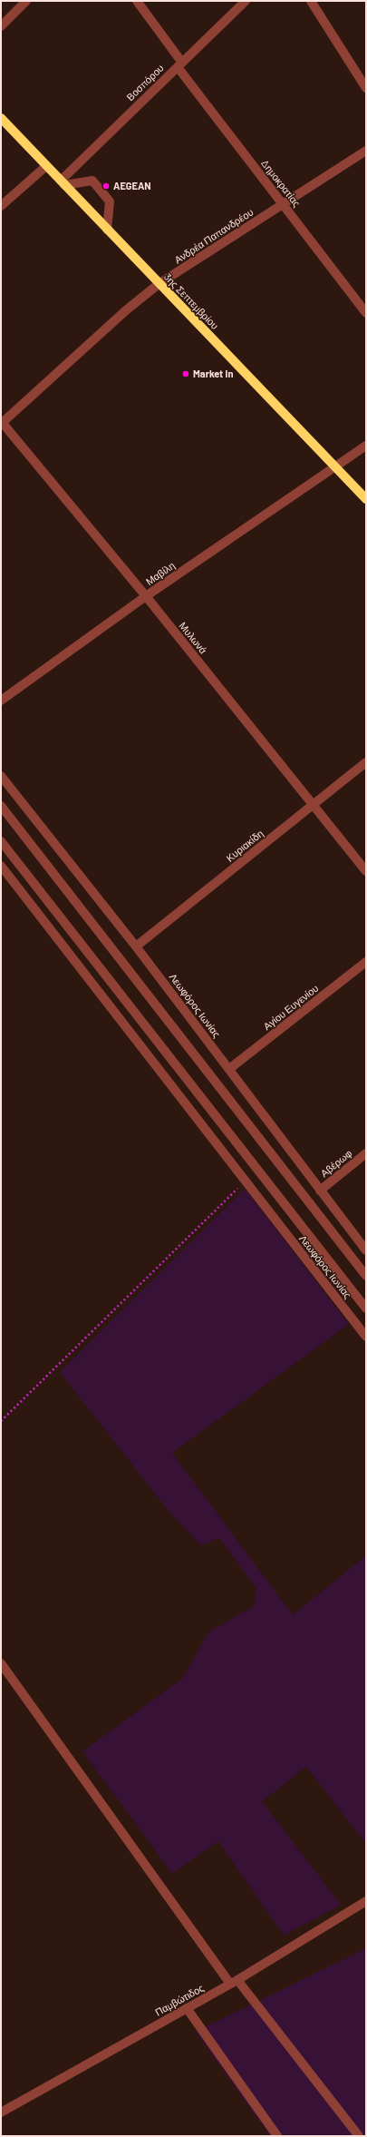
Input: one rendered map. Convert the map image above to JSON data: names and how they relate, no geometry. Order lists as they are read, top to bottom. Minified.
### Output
{"streets":{"main road":["3ης Σεπτεμβρίου"],"street":["Βοσπόρου","Δημοκρατίας","Ανδρέα Παπανδρέου","Μαβίλη","Μυλωνά","Κυριακίδη","Λεωφόρος Ιωνίας","Αγίου Ευγενίου","Αβέρωφ","Παμβώτιδος"]},"crossings":[["Βοσπόρου","Δημοκρατίας"],["Βοσπόρου","3ης Σεπτεμβρίου"],["Δημοκρατίας","Ανδρέα Παπανδρέου"],["Ανδρέα Παπανδρέου","3ης Σεπτεμβρίου"],["Ανδρέα Παπανδρέου","Μυλωνά"],["3ης Σεπτεμβρίου","Μαβίλη"],["Μαβίλη","Μυλωνά"],["Μυλωνά","Κυριακίδη"],["Κυριακίδη","Λεωφόρος Ιωνίας"],["Λεωφόρος Ιωνίας","Αγίου Ευγενίου"],["Λεωφόρος Ιωνίας","Αβέρωφ"]],"places":["AEGEAN","Market In"]}
